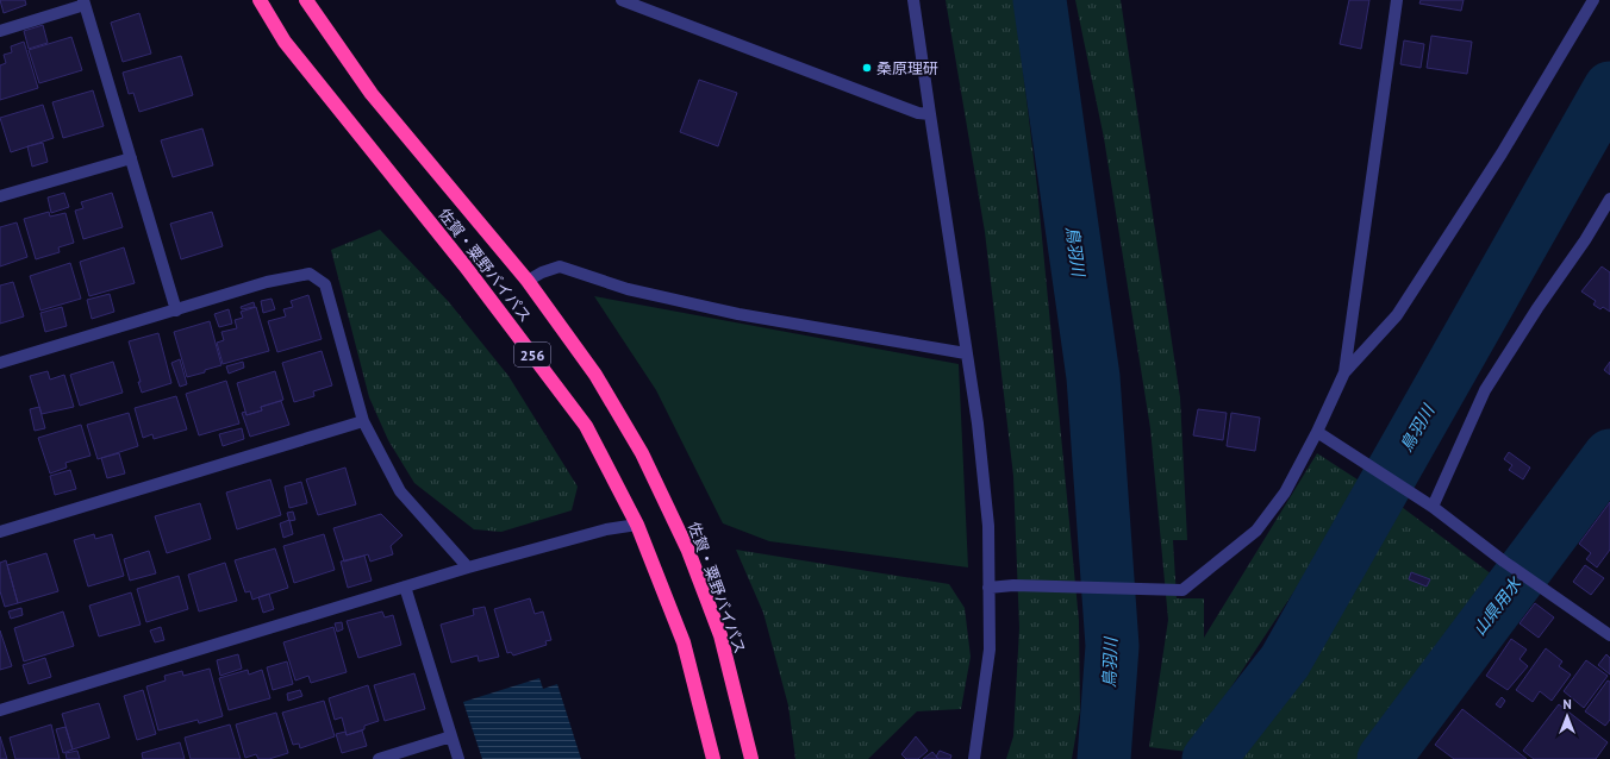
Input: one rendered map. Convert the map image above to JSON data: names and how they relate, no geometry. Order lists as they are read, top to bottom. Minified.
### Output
{"streets":{"highway":["佐賀・粟野バイパス","256"]},"water":["鳥羽川","山県用水"],"places":["桑原理研"],"north":"top"}
